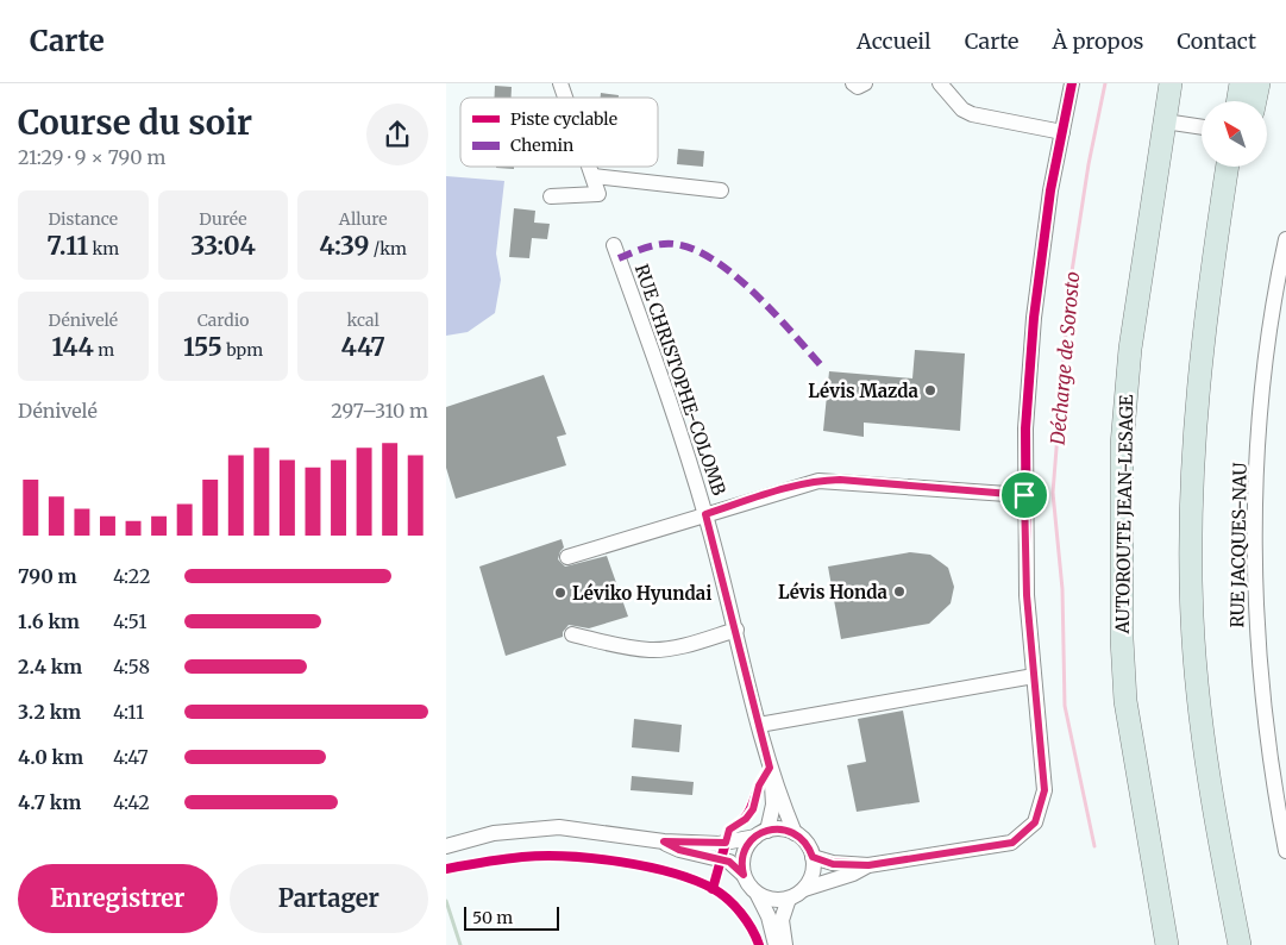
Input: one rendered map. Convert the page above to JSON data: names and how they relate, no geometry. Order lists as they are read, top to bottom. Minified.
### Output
{"streets":{"highway":["AUTOROUTE JEAN-LESAGE"],"street":["RUE CHRISTOPHE-COLOMB","RUE JACQUES-NAU"]},"water":["Décharge de Sorosto"],"places":["Lévis Mazda","Lévis Honda","Léviko Hyundai"],"legend":["Piste cyclable","Chemin"],"scale_bar":"50 m","north":"top left","page":{"header":"Carte","nav":["Accueil","Carte","À propos","Contact"],"heading":["Course du soir","21:29 · 9 × 790 m"],"stats":[["Distance","7.11 km"],["Durée","33:04"],["Allure","4:39 /km"],["Dénivelé","144 m"],["Cardio","155 bpm"],["kcal","447"]],"chart":["Dénivelé","297–310 m"],"list":[{"name":"790 m","note":"4:22"},{"name":"1.6 km","note":"4:51"},{"name":"2.4 km","note":"4:58"},{"name":"3.2 km","note":"4:11"},{"name":"4.0 km","note":"4:47"},{"name":"4.7 km","note":"4:42"}],"buttons":["Enregistrer","Partager"],"scale":"50 m"}}
